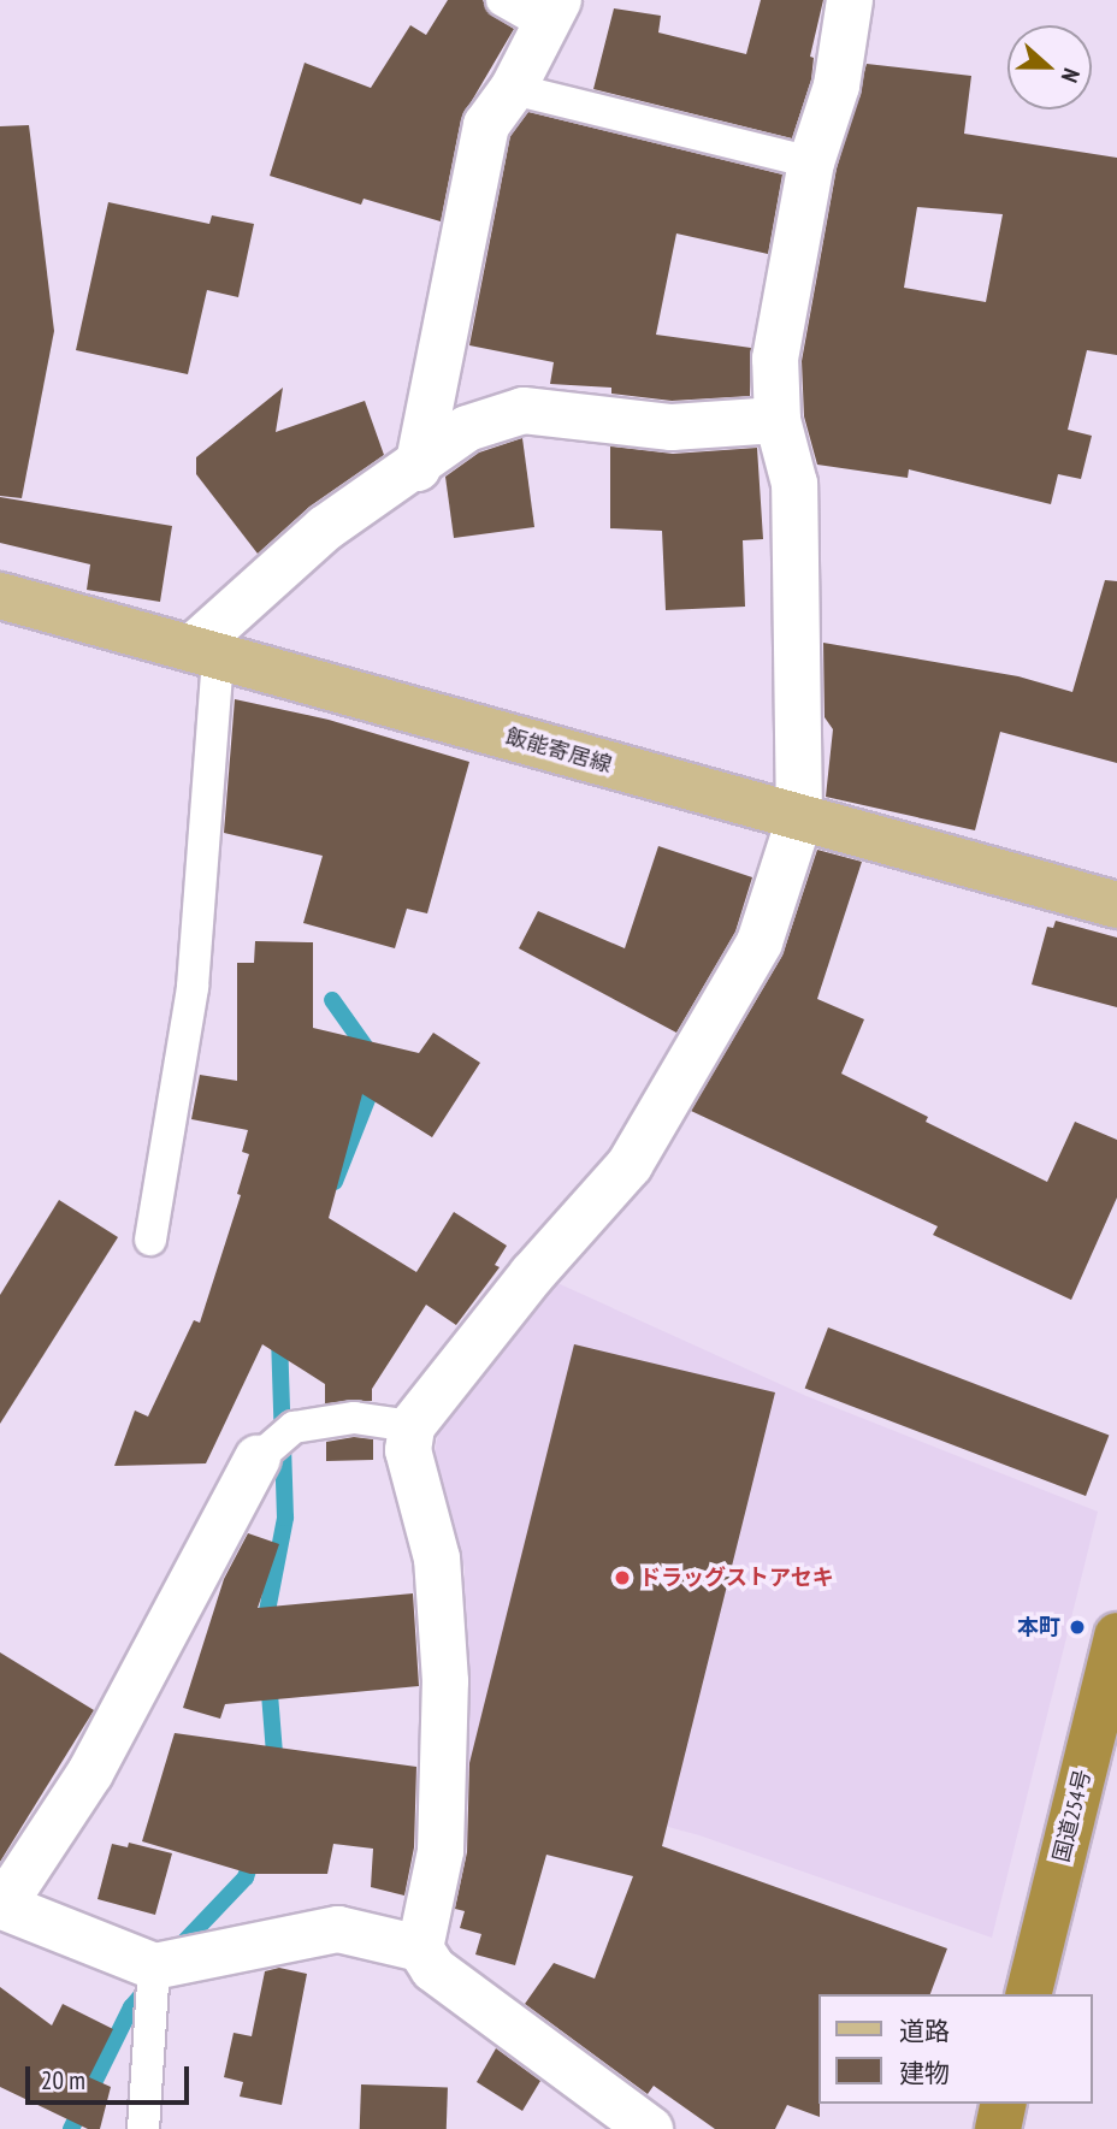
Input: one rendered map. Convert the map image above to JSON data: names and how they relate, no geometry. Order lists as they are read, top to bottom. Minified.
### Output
{"streets":{"highway":["国道254号"],"main road":["飯能寄居線"]},"places":["ドラッグストアセキ","本町"],"legend":["道路","建物"],"scale_bar":"20 m","north":"right"}
